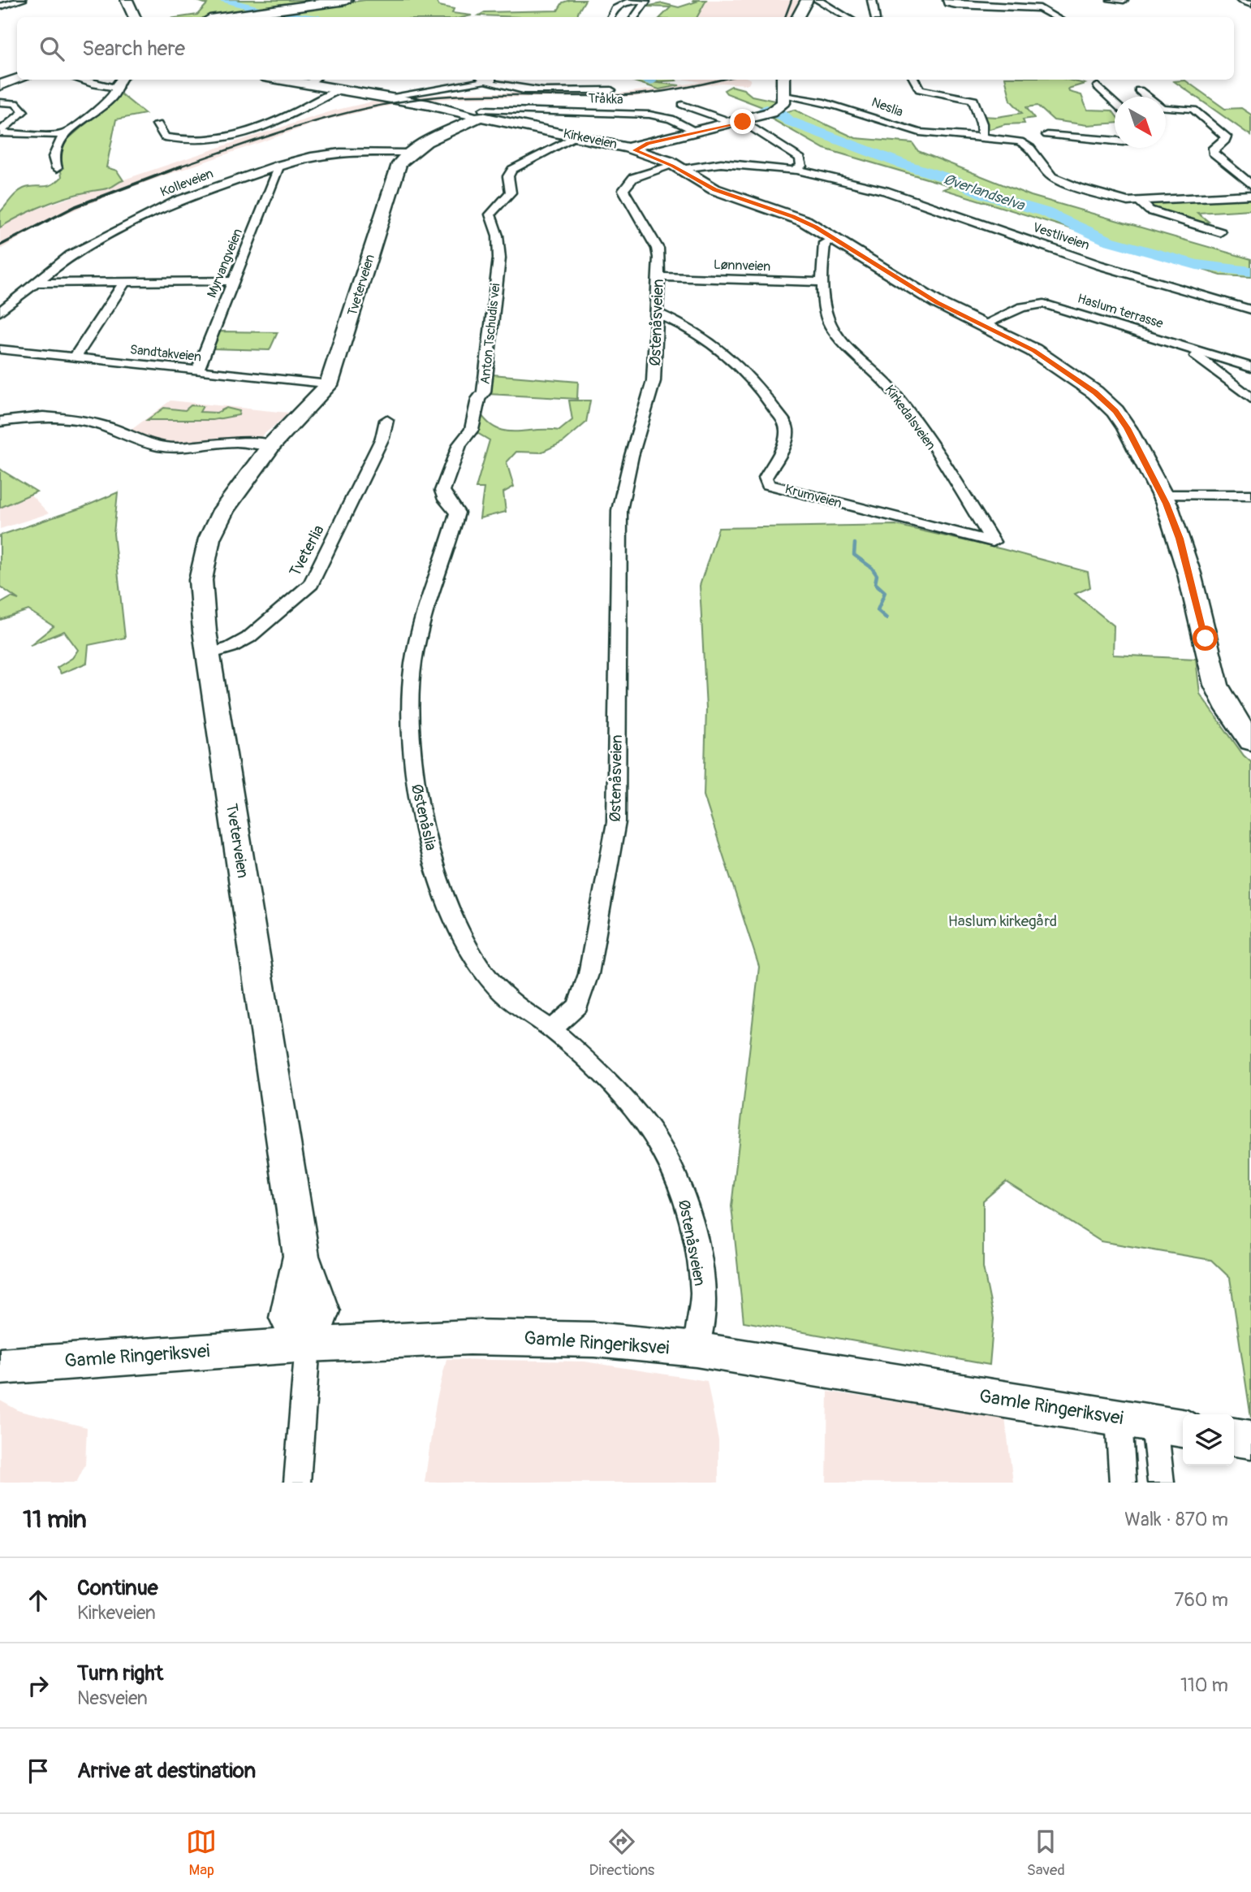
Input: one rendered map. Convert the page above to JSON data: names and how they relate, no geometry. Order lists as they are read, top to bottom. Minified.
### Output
{"streets":{"main road":["Kirkeveien","Tveterveien","Gamle Ringeriksvei"],"street":["Tråkka","Neslia","Kolleveien","Vestliveien","Myrvangveien","Lønnveien","Haslum terrasse","Østenåsveien","Anton Tschudis vei","Sandtakveien","Kirkedalsveien","Krumveien","Tveterlia","Østenåslia"]},"crossings":[["Tråkka","Kirkeveien"],["Tråkka","Tveterveien"],["Kirkeveien","Vestliveien"],["Kirkeveien","Tveterveien"],["Kirkeveien","Haslum terrasse"],["Kirkeveien","Østenåsveien"],["Kirkeveien","Anton Tschudis vei"],["Kirkeveien","Kirkedalsveien"],["Kolleveien","Myrvangveien"],["Kolleveien","Tveterveien"],["Myrvangveien","Sandtakveien"],["Lønnveien","Østenåsveien"],["Lønnveien","Kirkedalsveien"],["Tveterveien","Sandtakveien"],["Tveterveien","Tveterlia"],["Tveterveien","Gamle Ringeriksvei"],["Østenåsveien","Krumveien"],["Østenåsveien","Østenåslia"],["Østenåsveien","Gamle Ringeriksvei"],["Anton Tschudis vei","Østenåslia"],["Kirkedalsveien","Krumveien"]],"water":["Øverlandselva"],"parks":["Haslum kirkegård"],"north":"bottom right","page":{"search":"Search here","heading":["11 min","Walk · 870 m"],"list":[["Continue","Kirkeveien","760 m"],["Turn right","Nesveien","110 m"],"Arrive at destination"],"nav":["Map","Directions","Saved"]}}
